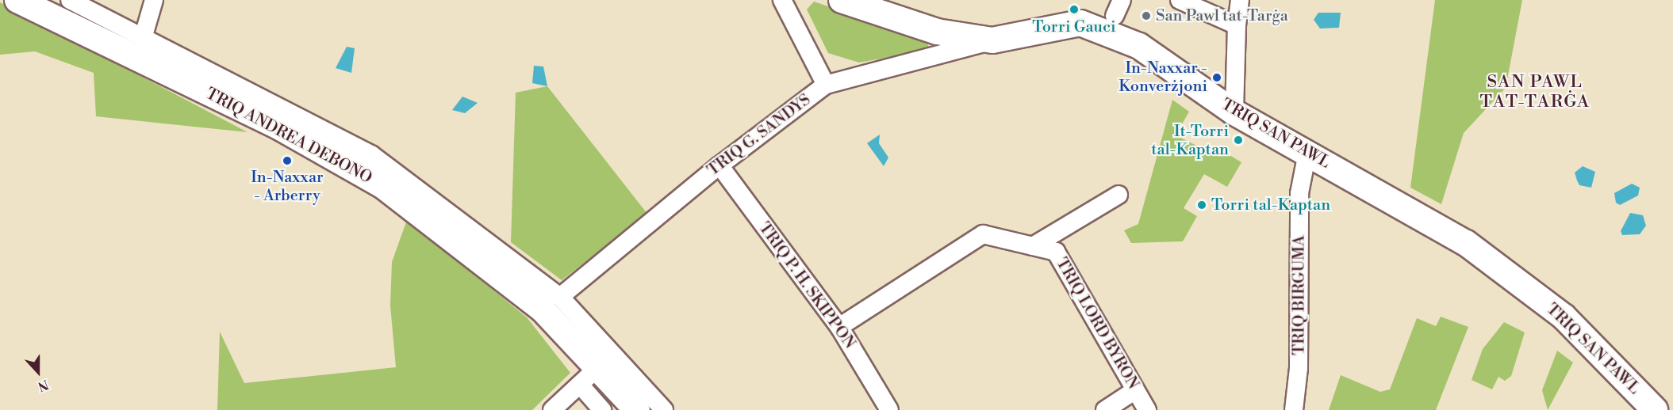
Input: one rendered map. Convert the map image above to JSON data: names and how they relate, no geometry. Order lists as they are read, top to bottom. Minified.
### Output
{"streets":{"main road":["TRIQ SAN PAWL","TRIQ ANDREA DEBONO"],"street":["TRIQ G. SANDYS","TRIQ P. H. SKIPPON","TRIQ BIRGUMA","TRIQ LORD BYRON"]},"crossings":[["TRIQ SAN PAWL","TRIQ G. SANDYS"],["TRIQ SAN PAWL","TRIQ BIRGUMA"],["TRIQ G. SANDYS","TRIQ ANDREA DEBONO"],["TRIQ G. SANDYS","TRIQ P. H. SKIPPON"],["TRIQ P. H. SKIPPON","TRIQ LORD BYRON"]],"districts":["SAN PAWL TAT-TARĠA"],"places":["Torri Gauci","San Pawl tat-Tarġa","In-Naxxar - Konverżjoni","It-Torri tal-Kaptan","In-Naxxar - Arberry","Torri tal-Kaptan"],"north":"bottom"}
